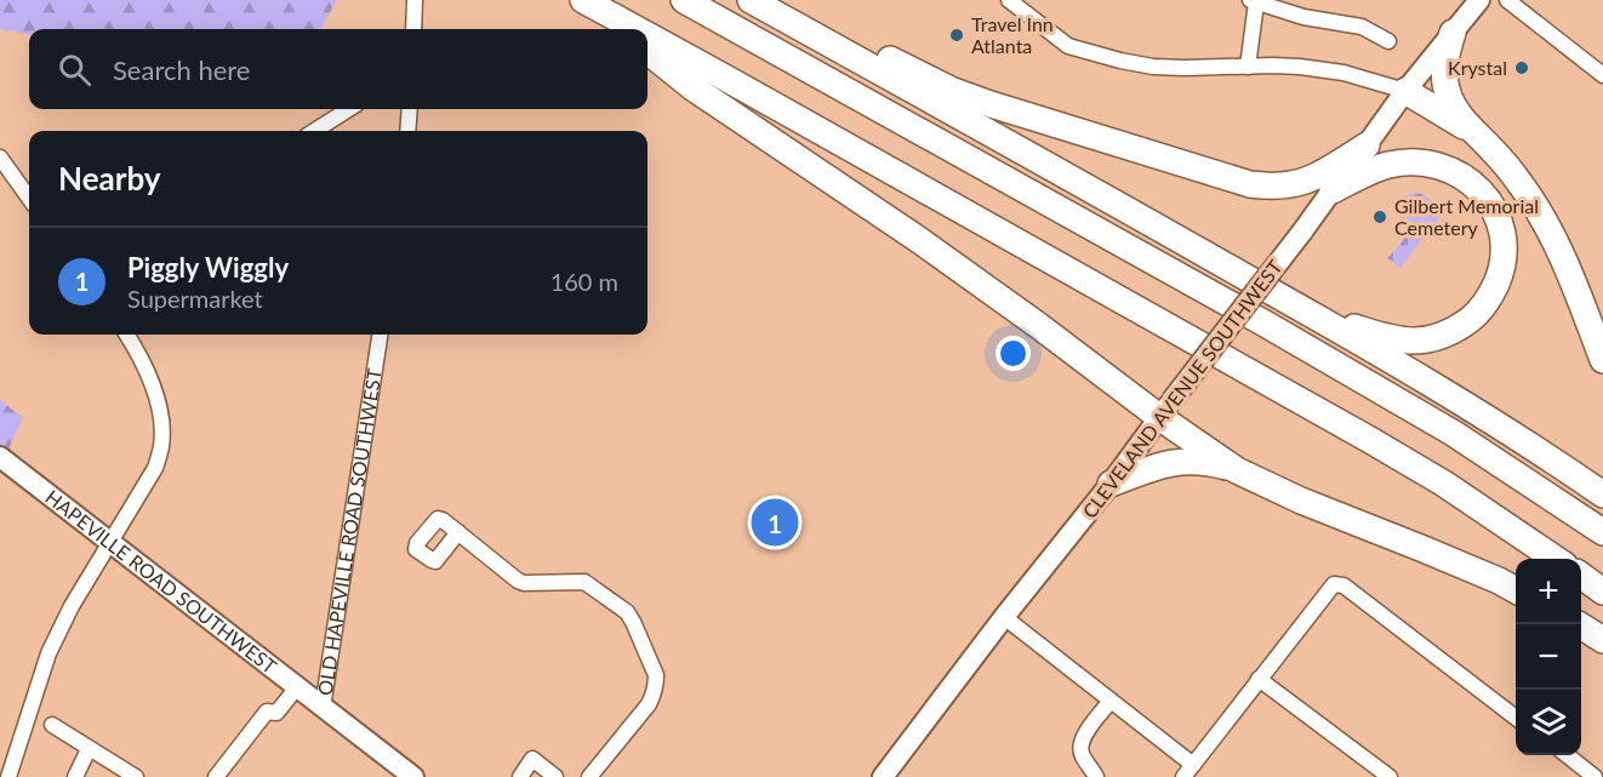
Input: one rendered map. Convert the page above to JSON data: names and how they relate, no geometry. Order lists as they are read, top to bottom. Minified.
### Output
{"streets":{"main road":["CLEVELAND AVENUE SOUTHWEST","OLD HAPEVILLE ROAD SOUTHWEST","HAPEVILLE ROAD SOUTHWEST"]},"crossings":[["OLD HAPEVILLE ROAD SOUTHWEST","HAPEVILLE ROAD SOUTHWEST"]],"places":["Travel Inn Atlanta","Krystal","Gilbert Memorial Cemetery"],"page":{"search":"Search here","heading":"Nearby","list":[{"mark":"1","name":"Piggly Wiggly","note":"Supermarket","value":"160 m"}],"pins":"1","map_buttons":["+","−"]}}
